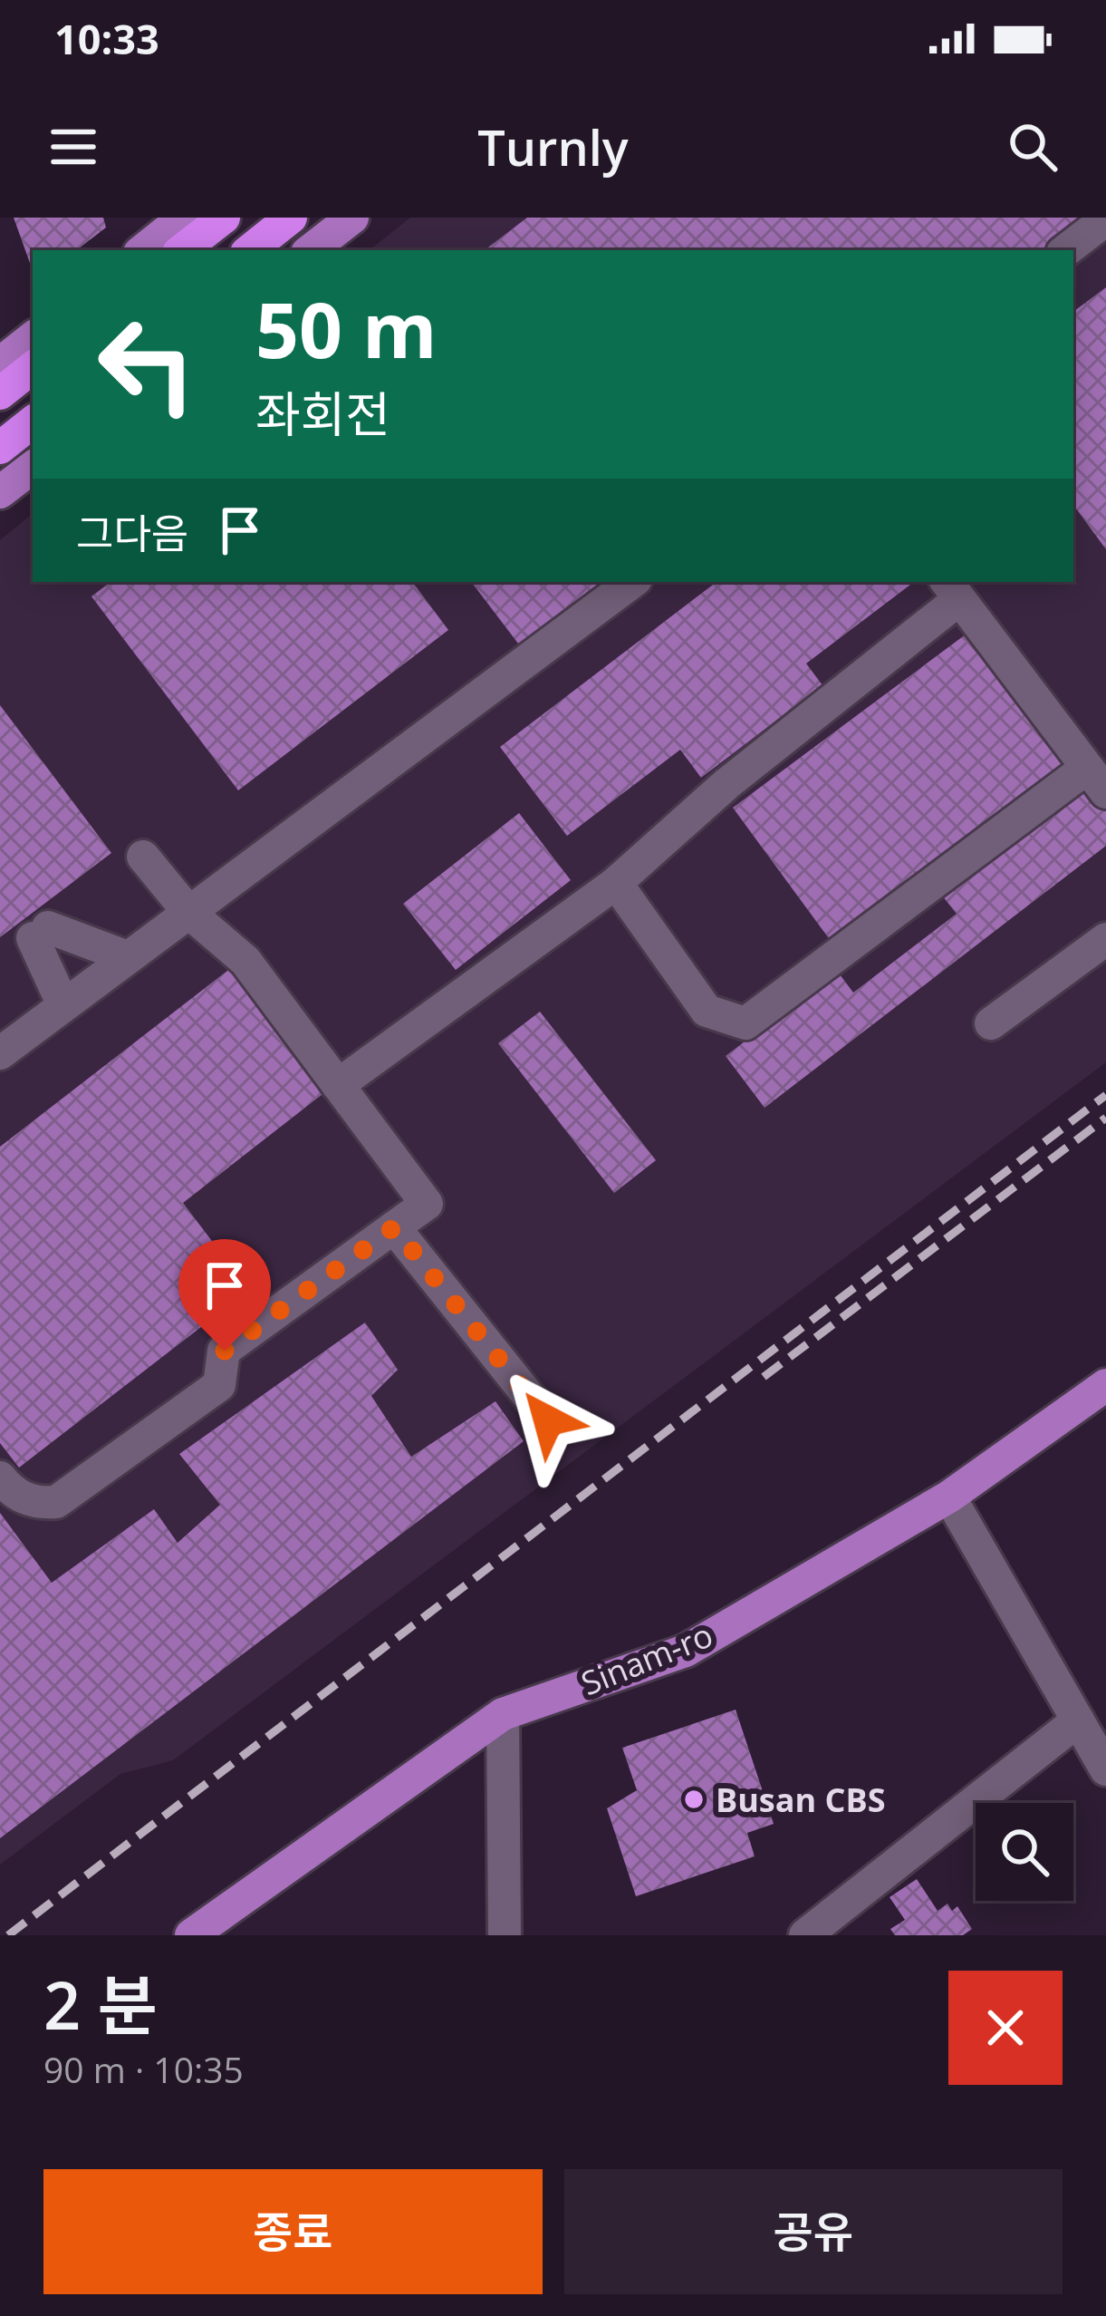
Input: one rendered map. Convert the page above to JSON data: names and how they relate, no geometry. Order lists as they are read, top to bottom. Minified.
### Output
{"streets":{"main road":["Sinam-ro"]},"places":["Busan CBS"],"page":{"status":"10:33","header":"Turnly","turn":["50 m","좌회전"],"then":"그다음","heading":["2 분","90 m · 10:35"],"buttons":["종료","공유"]}}
